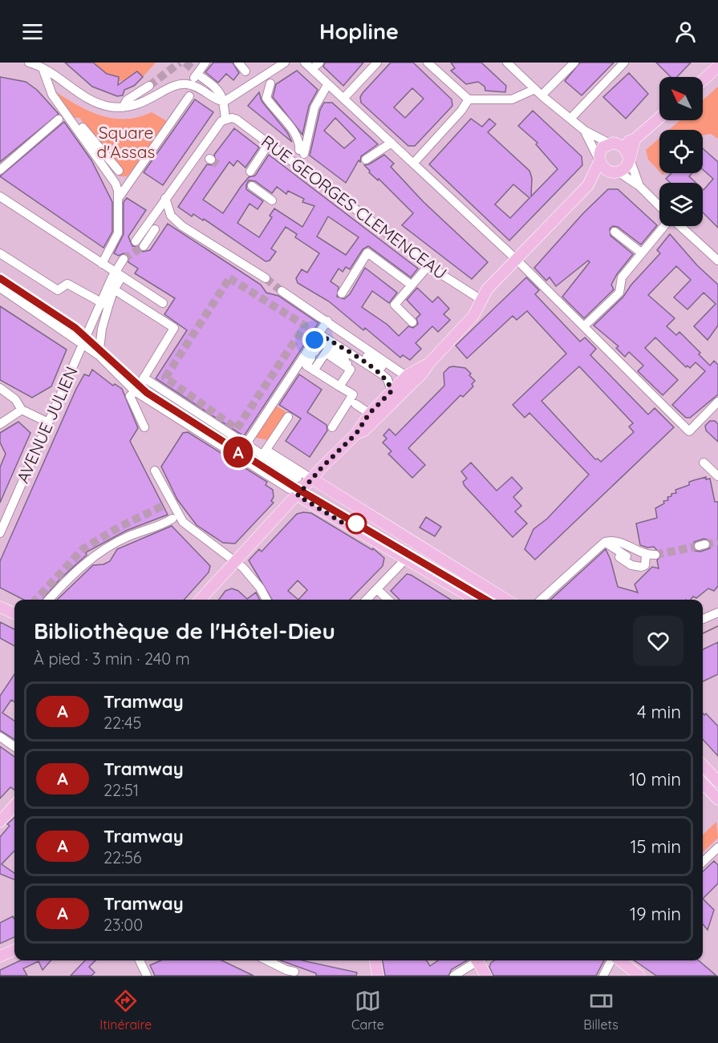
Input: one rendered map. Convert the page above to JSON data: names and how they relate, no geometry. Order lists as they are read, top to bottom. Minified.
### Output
{"streets":{"street":["RUE GEORGES CLEMENCEAU","AVENUE JULIEN"]},"parks":["Square d'Assas"],"lines":["tram line A"],"north":"top left","page":{"header":"Hopline","on_map":"A","heading":["Bibliothèque de l'Hôtel-Dieu","À pied · 3 min · 240 m"],"list":[{"mark":"A","name":"Tramway","note":"22:45","value":"4 min"},{"mark":"A","name":"Tramway","note":"22:51","value":"10 min"},{"mark":"A","name":"Tramway","note":"22:56","value":"15 min"},{"mark":"A","name":"Tramway","note":"23:00","value":"19 min"}],"tabs":["Itinéraire","Carte","Billets"]}}
